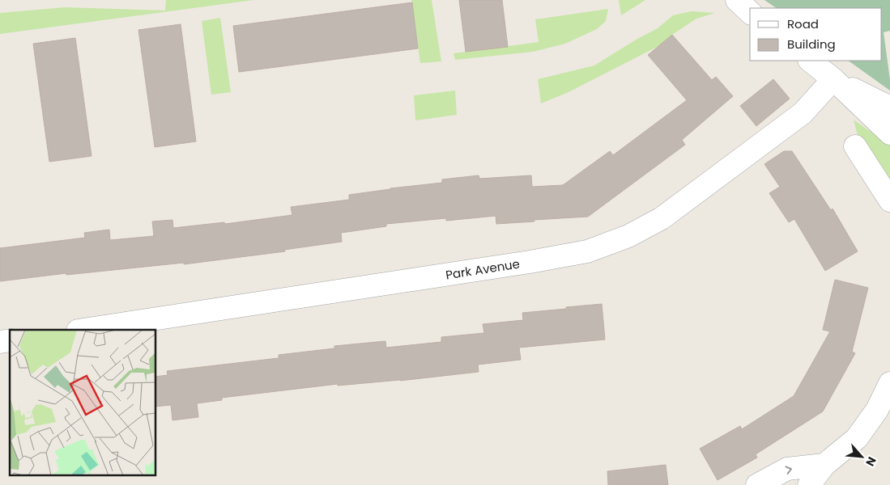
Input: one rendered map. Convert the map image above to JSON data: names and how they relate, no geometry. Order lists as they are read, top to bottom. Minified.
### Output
{"streets":{"street":["Park Avenue"]},"legend":["Road","Building"],"north":"bottom right"}
